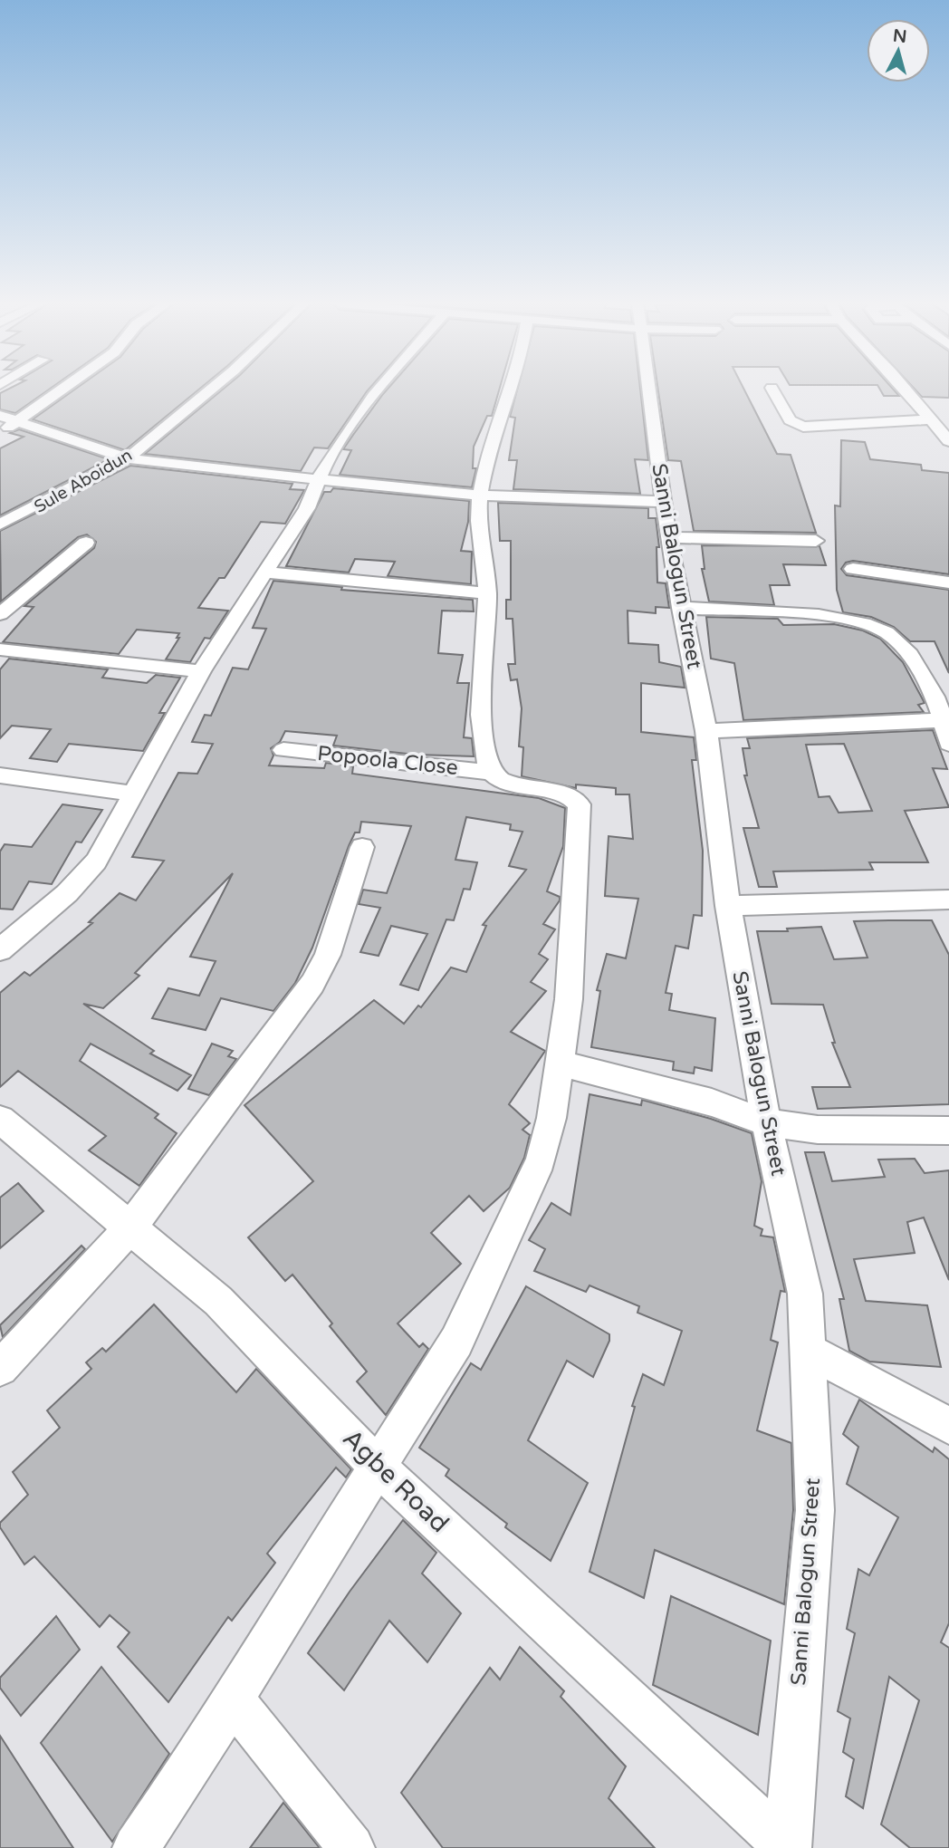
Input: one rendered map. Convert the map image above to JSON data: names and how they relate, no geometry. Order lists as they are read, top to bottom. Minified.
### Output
{"streets":{"street":["Sule Aboidun","Sanni Balogun Street","Popoola Close","Agbe Road"]},"crossings":[["Sanni Balogun Street","Agbe Road"]],"north":"top"}
